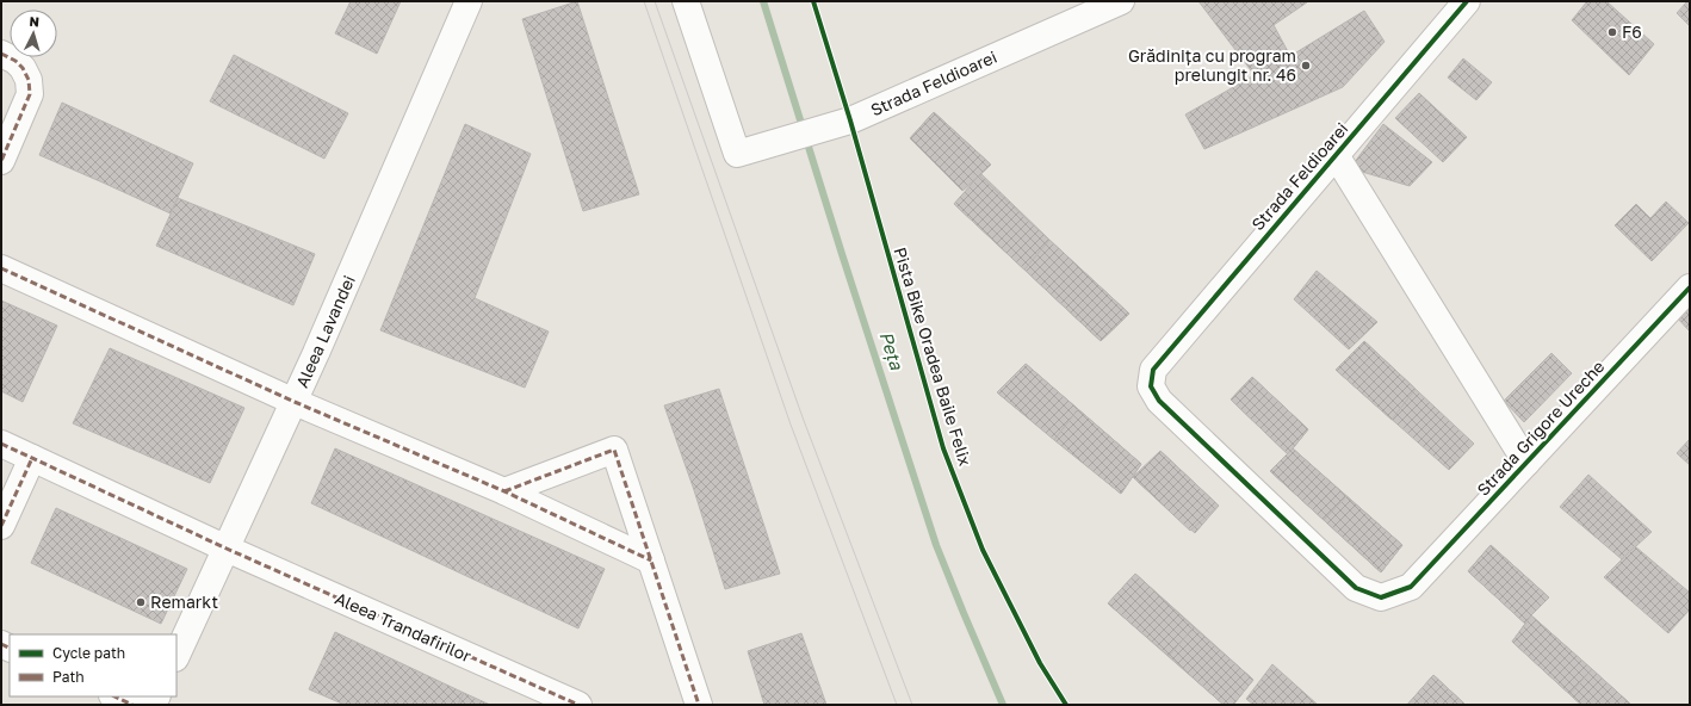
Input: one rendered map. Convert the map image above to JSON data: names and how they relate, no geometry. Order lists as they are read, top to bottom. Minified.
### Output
{"streets":{"street":["Strada Feldioarei","Aleea Lavandei","Strada Grigore Ureche","Aleea Trandafirilor"],"cycle path":["Pista Bike Oradea Baile Felix"]},"crossings":[["Strada Feldioarei","Strada Grigore Ureche"],["Aleea Lavandei","Aleea Trandafirilor"]],"water":["Peța"],"places":["F6","Grădinița cu program prelungit nr. 46","Remarkt"],"legend":["Cycle path","Path"],"north":"top"}
